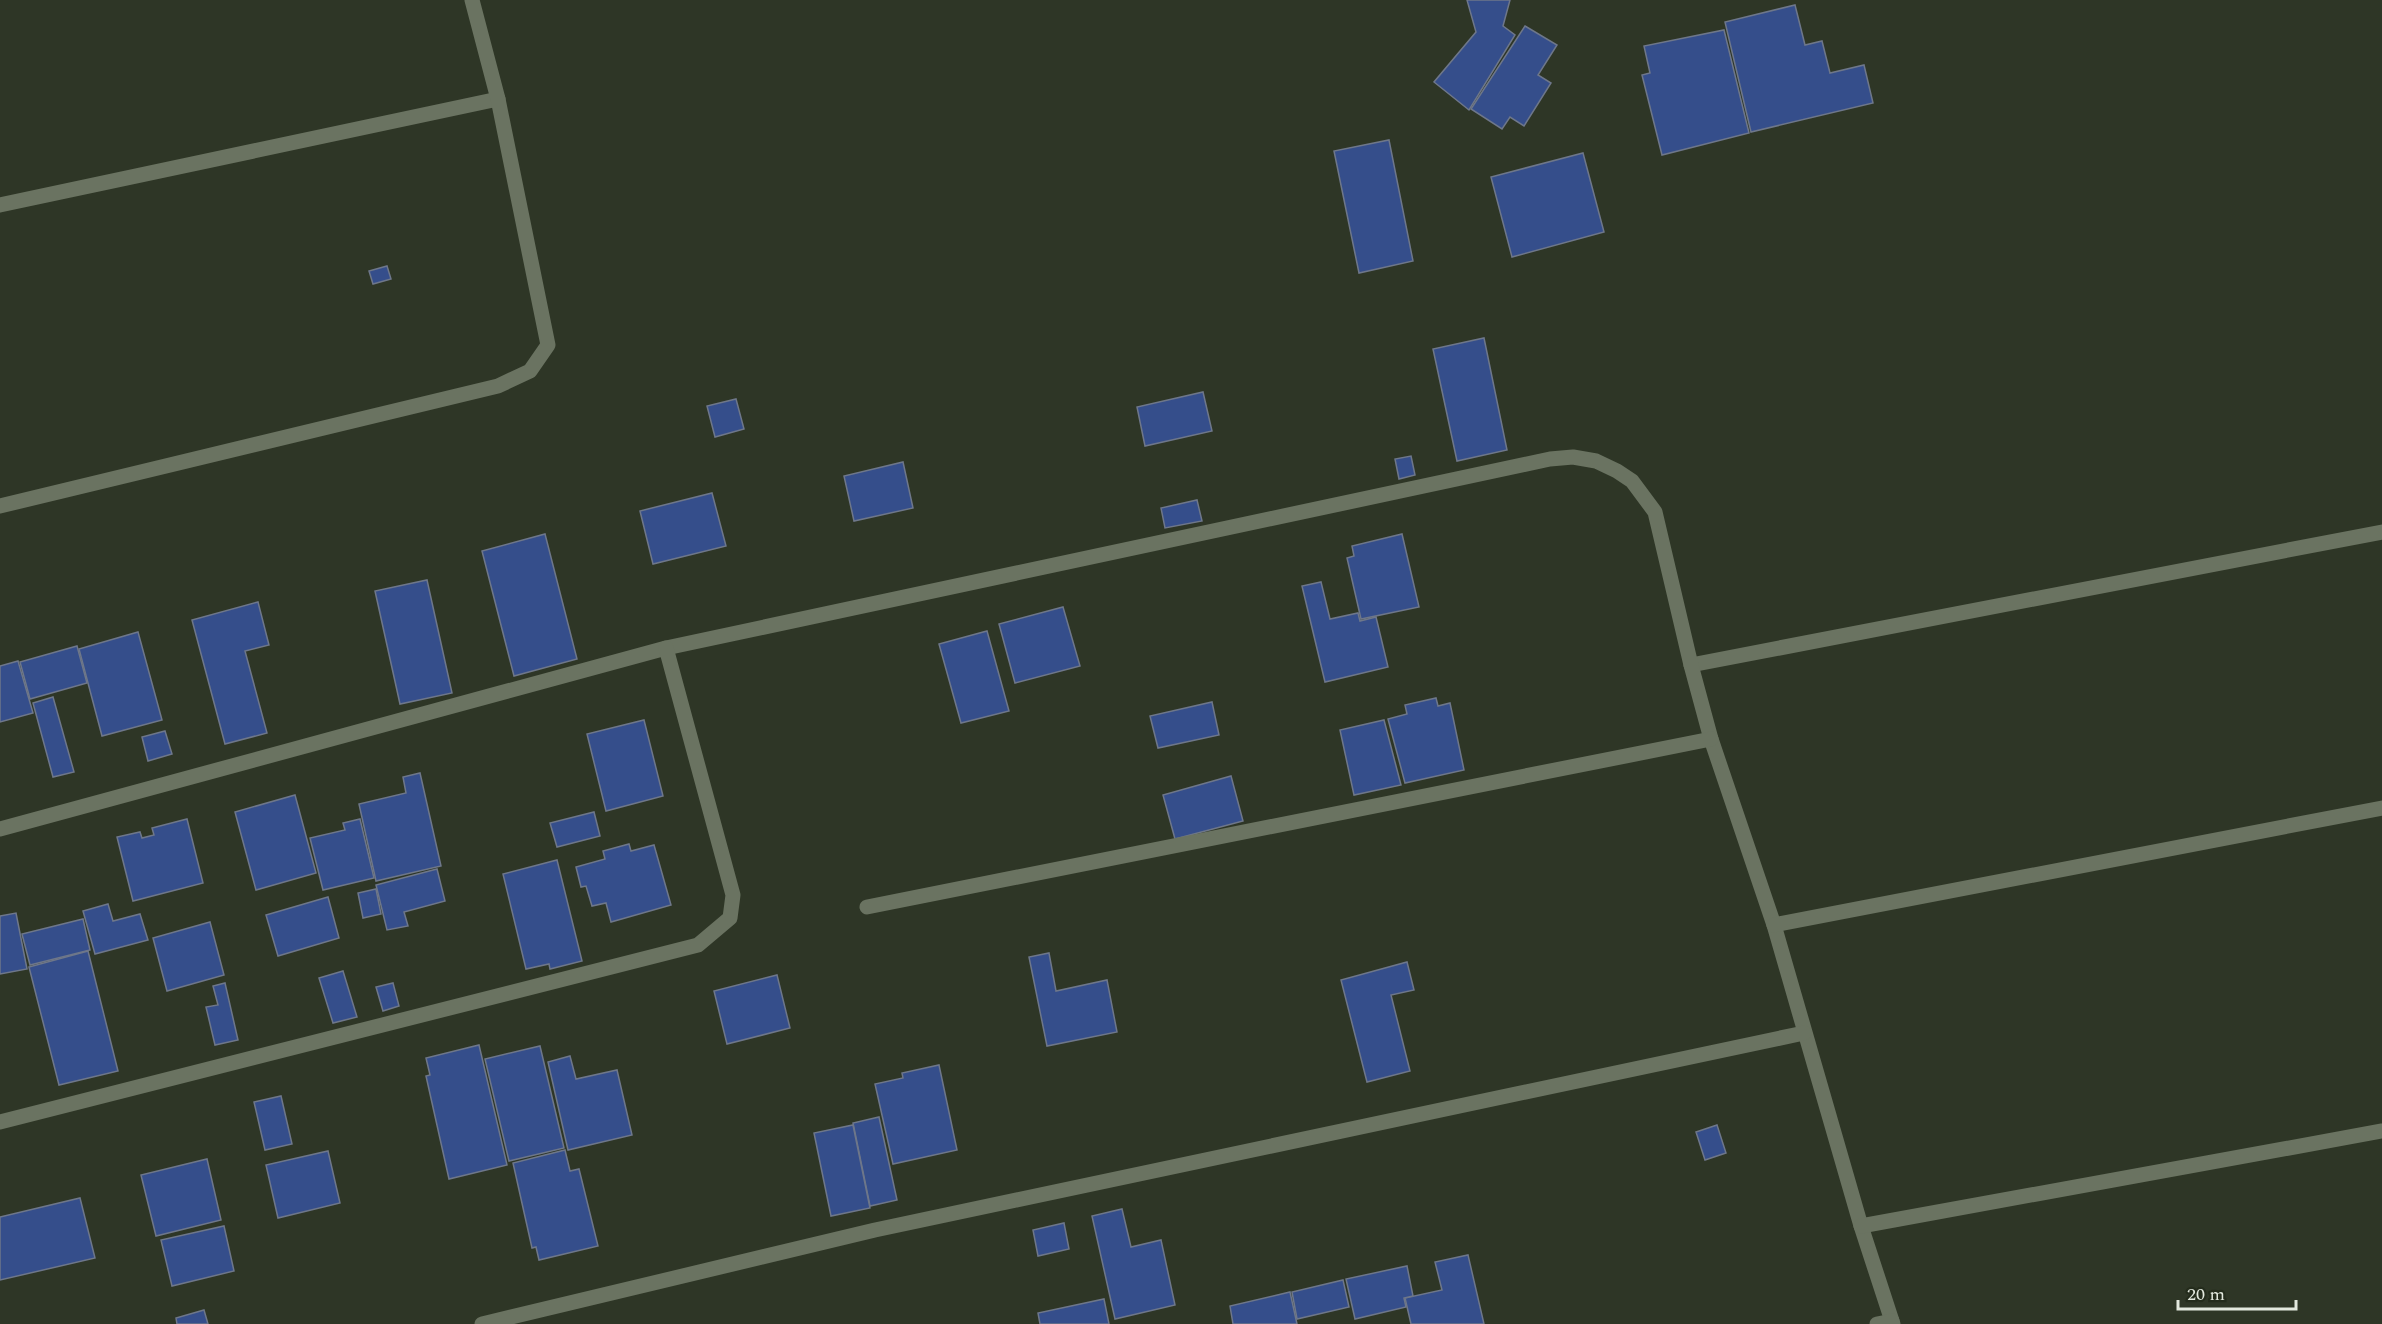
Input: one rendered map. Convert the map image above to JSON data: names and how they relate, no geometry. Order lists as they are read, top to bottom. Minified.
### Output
{"scale_bar":"20 m"}
